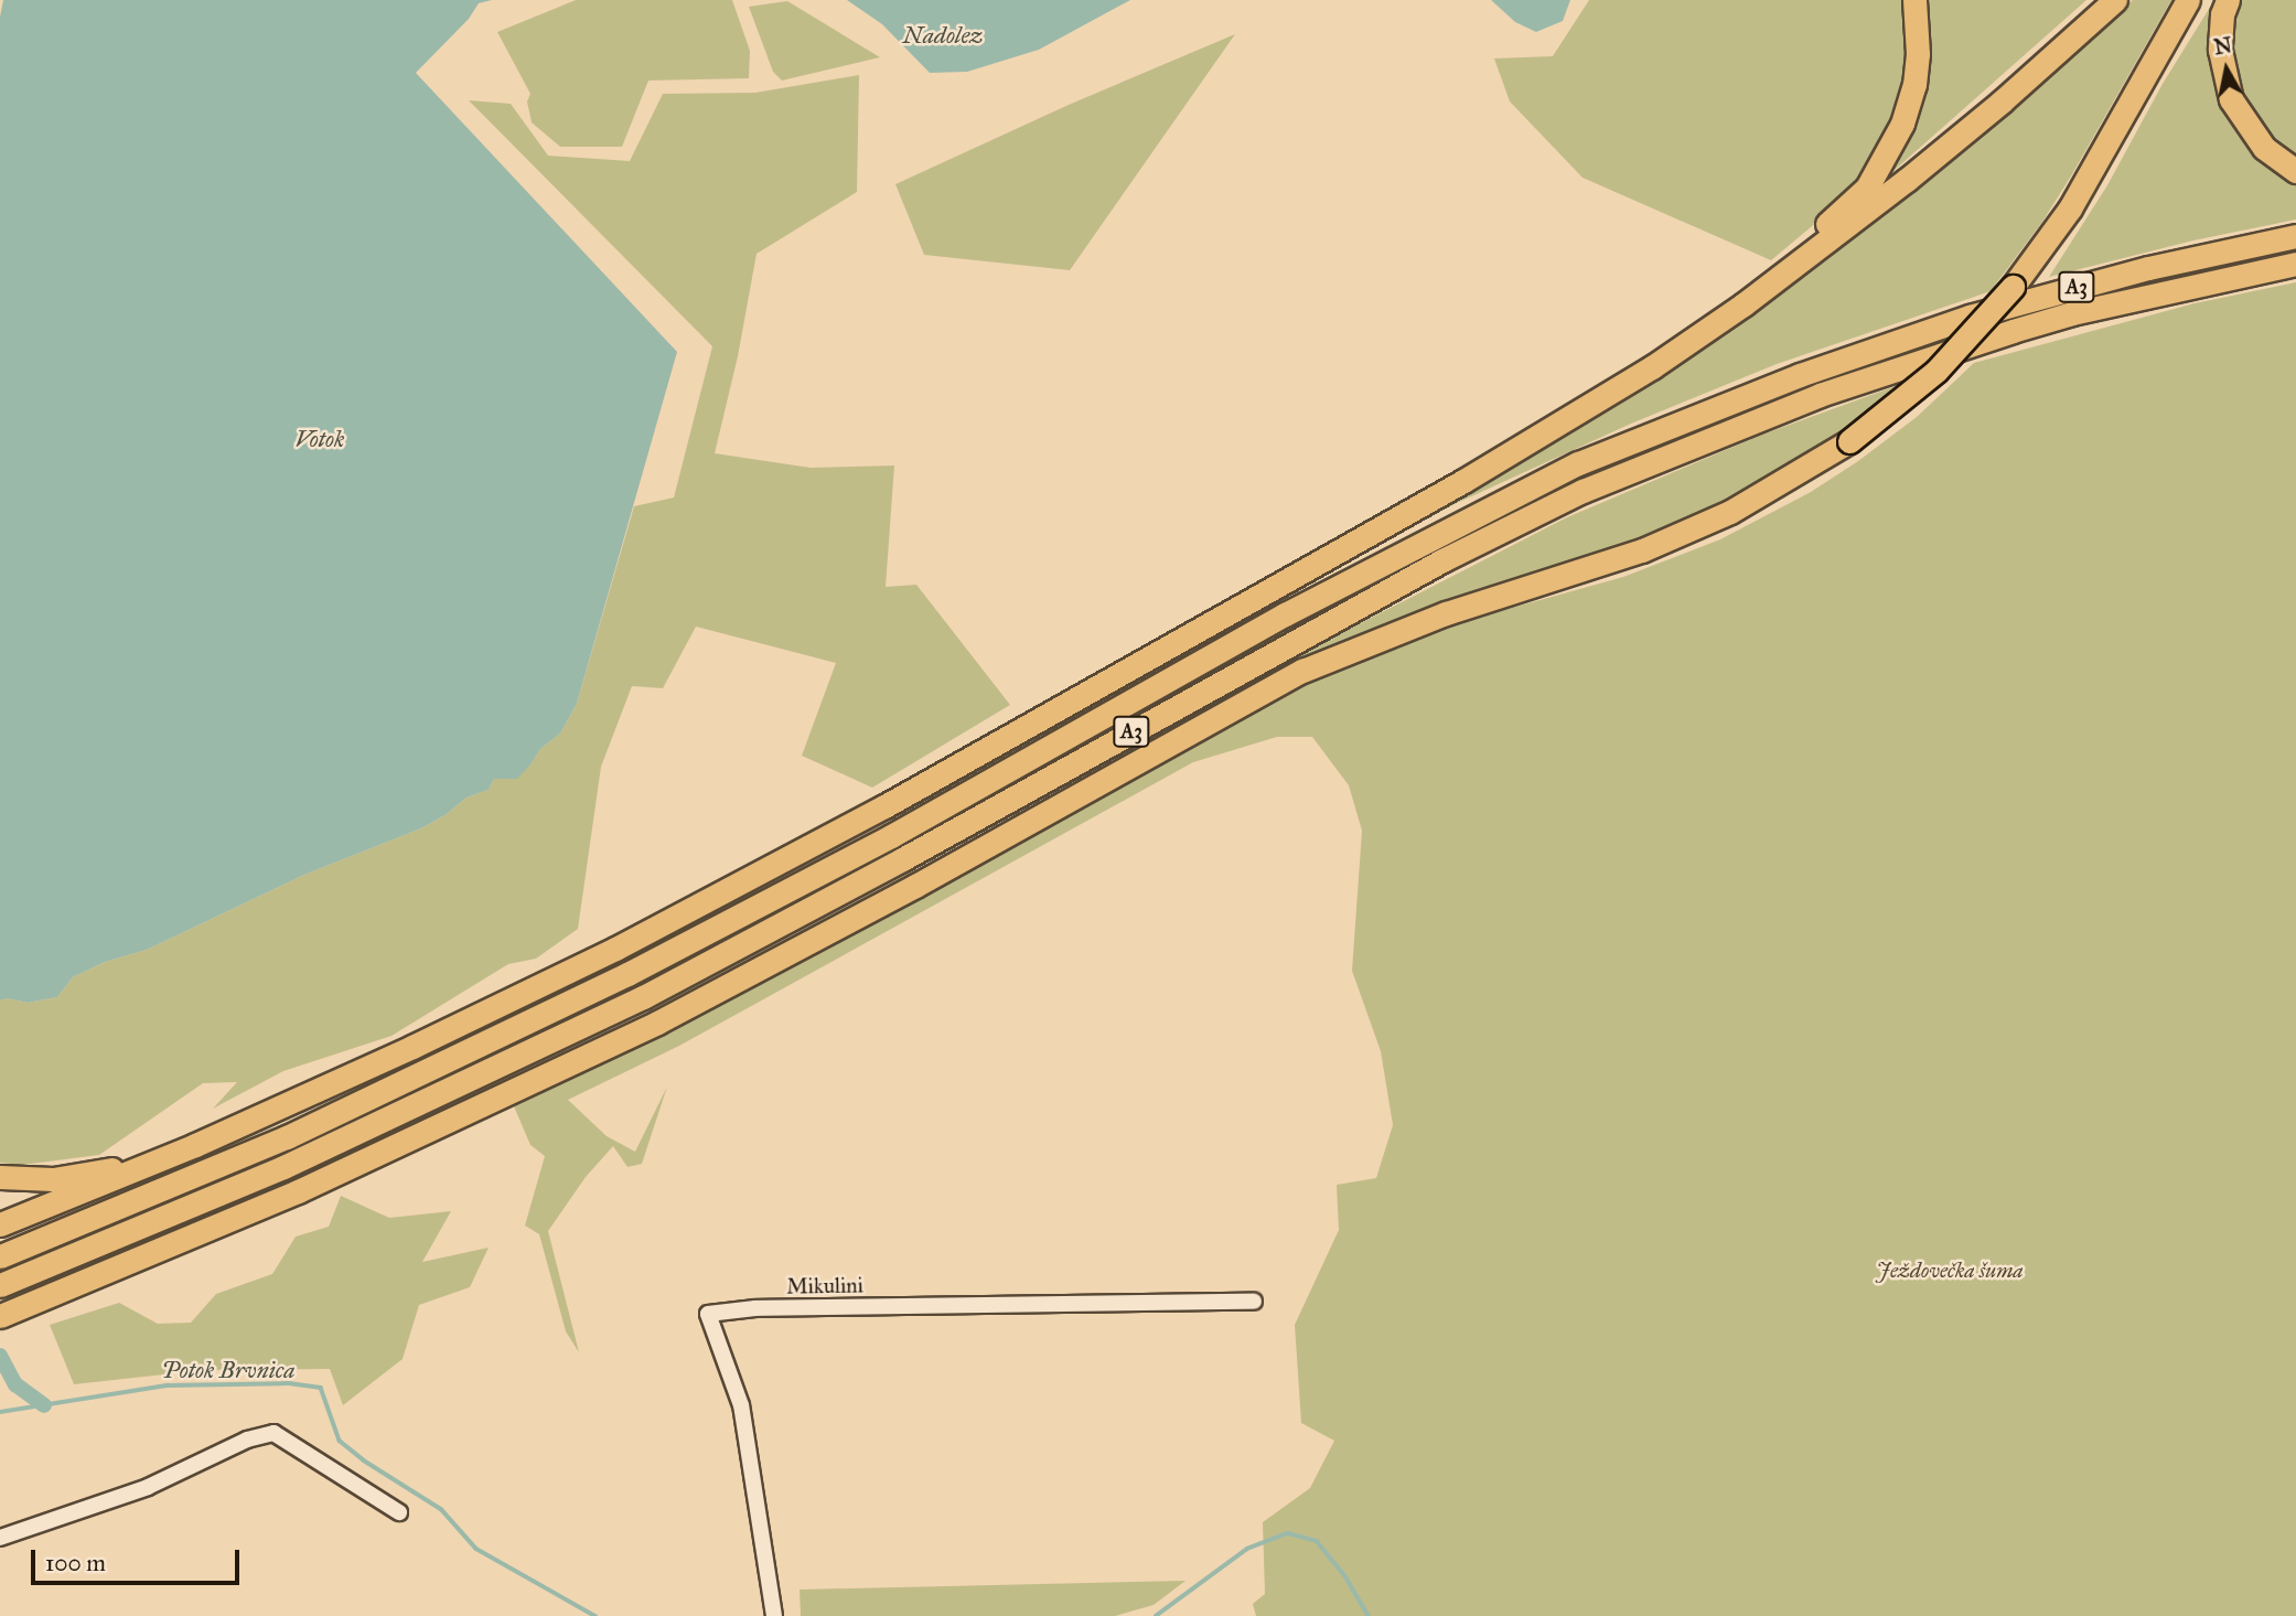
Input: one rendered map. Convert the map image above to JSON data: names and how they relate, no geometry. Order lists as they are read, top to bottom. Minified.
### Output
{"streets":{"highway":["A3"],"street":["Mikulini"]},"water":["Nadolez","Votok","Potok Brvnica"],"parks":["Ježdovečka šuma"],"scale_bar":"100 m","north":"top"}
